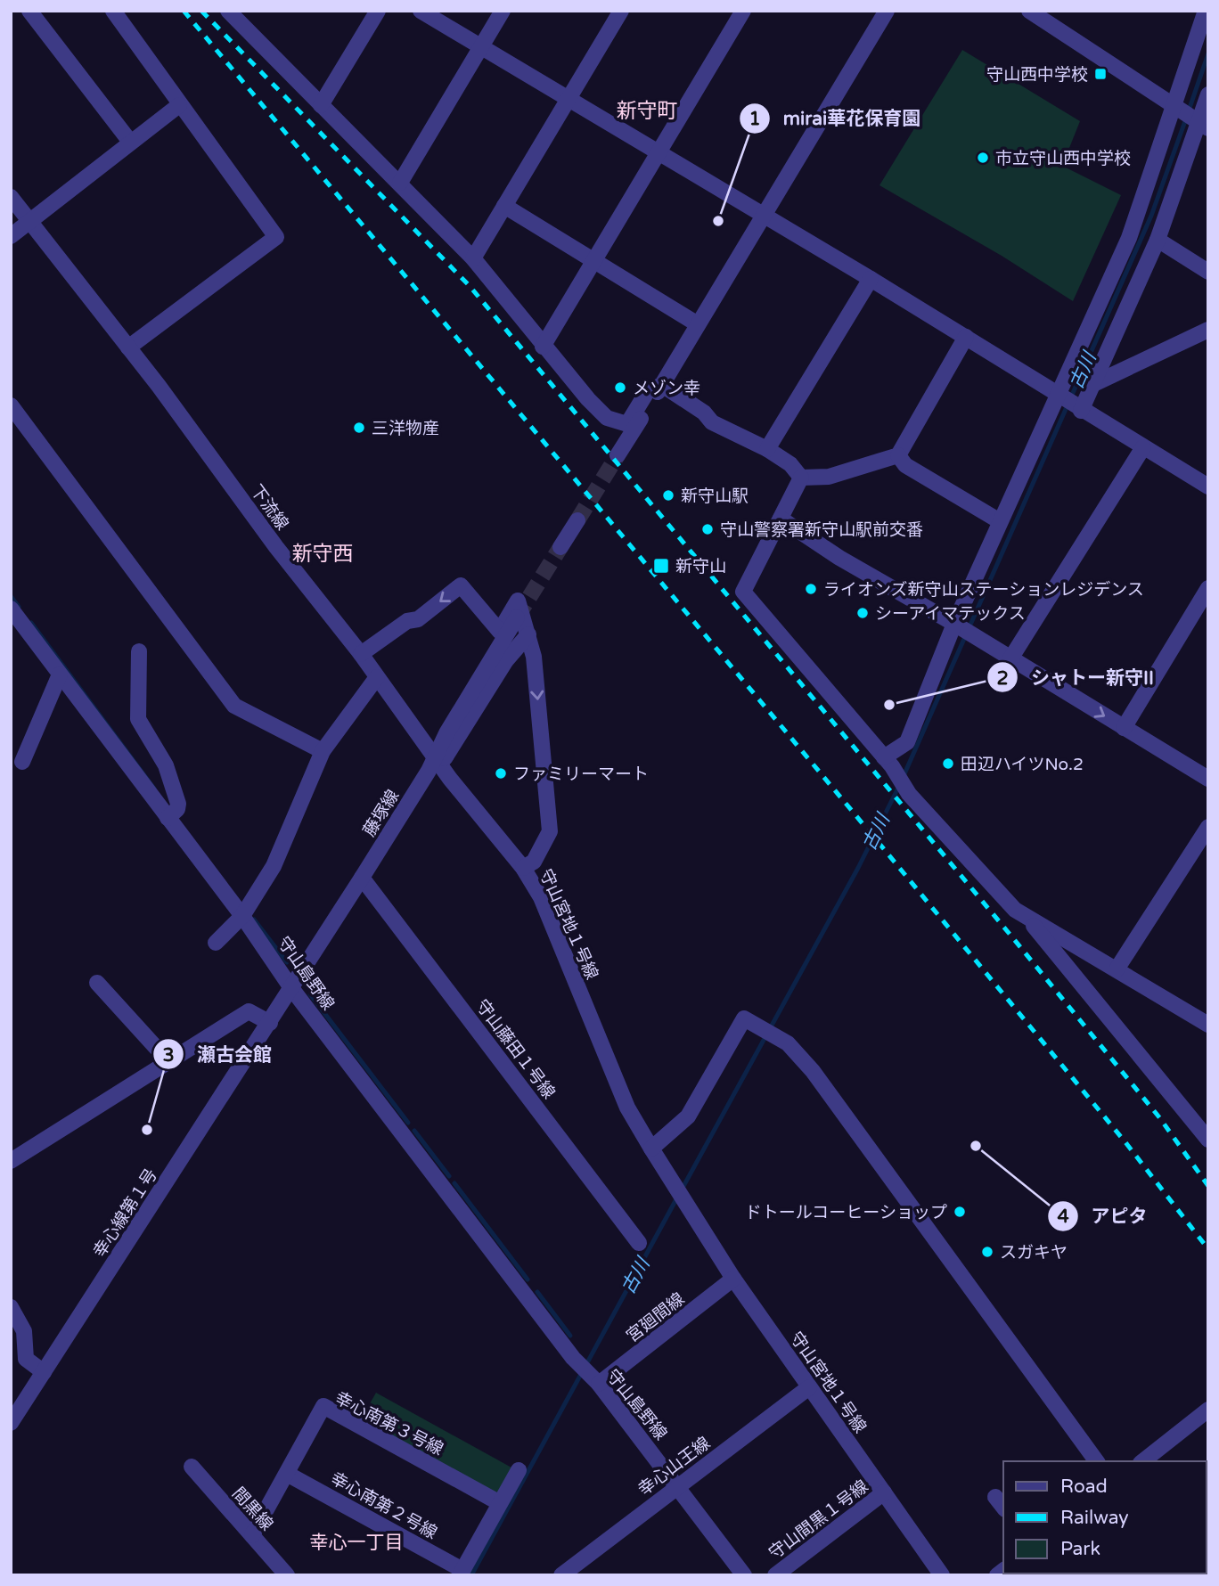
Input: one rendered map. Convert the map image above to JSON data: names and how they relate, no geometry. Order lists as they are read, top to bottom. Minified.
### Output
{"streets":{"street":["下流線","藤塚線","守山宮地１号線","守山島野線","守山藤田１号線","幸心線第１号","宮廻間線","幸心南第３号線","幸心山王線","幸心南第２号線","間黒線","守山間黒１号線"]},"crossings":[["下流線","藤塚線"],["下流線","守山宮地１号線"],["藤塚線","守山島野線"],["藤塚線","守山藤田１号線"],["藤塚線","幸心線第１号"],["守山宮地１号線","宮廻間線"],["守山宮地１号線","幸心山王線"],["守山宮地１号線","守山間黒１号線"],["守山島野線","宮廻間線"],["守山島野線","幸心山王線"],["幸心南第３号線","幸心南第２号線"],["幸心南第３号線","間黒線"]],"districts":["新守町","新守西","幸心一丁目"],"water":["古川"],"places":{"transit":["守山西中学校","新守山"],"other":["市立守山西中学校","mirai華花保育園","メゾン幸","三洋物産","新守山駅","守山警察署新守山駅前交番","ライオンズ新守山ステーションレジデンス","シーアイマテックス","シャトー新守II","田辺ハイツNo.2","ファミリーマート","瀬古会館","アピタ","ドトールコーヒーショップ","スガキヤ"]},"legend":["Road","Railway","Park"]}
